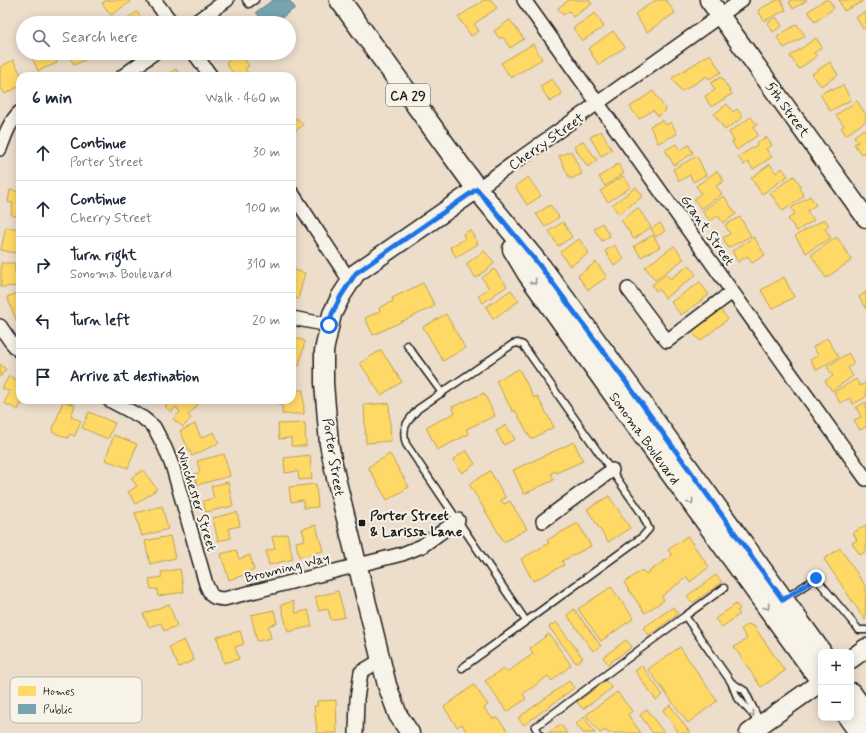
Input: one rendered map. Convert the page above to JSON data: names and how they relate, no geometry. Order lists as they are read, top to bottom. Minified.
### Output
{"streets":{"main road":["CA 29","Sonoma Boulevard"],"street":["5th Street","Cherry Street","Grant Street","Porter Street","Winchester Street","Browning Way"]},"crossings":[["5th Street","Cherry Street"],["Cherry Street","Grant Street"],["Cherry Street","Sonoma Boulevard"],["Cherry Street","Porter Street"],["Porter Street","Browning Way"],["Winchester Street","Browning Way"]],"places":{"transit":["Porter Street & Larissa Lane"]},"legend":["Homes","Public"],"page":{"search":"Search here","heading":["6 min","Walk · 460 m"],"list":[["Continue","Porter Street","30 m"],["Continue","Cherry Street","100 m"],["Turn right","Sonoma Boulevard","310 m"],["Turn left","20 m"],"Arrive at destination"],"map_buttons":["+","−"]}}
